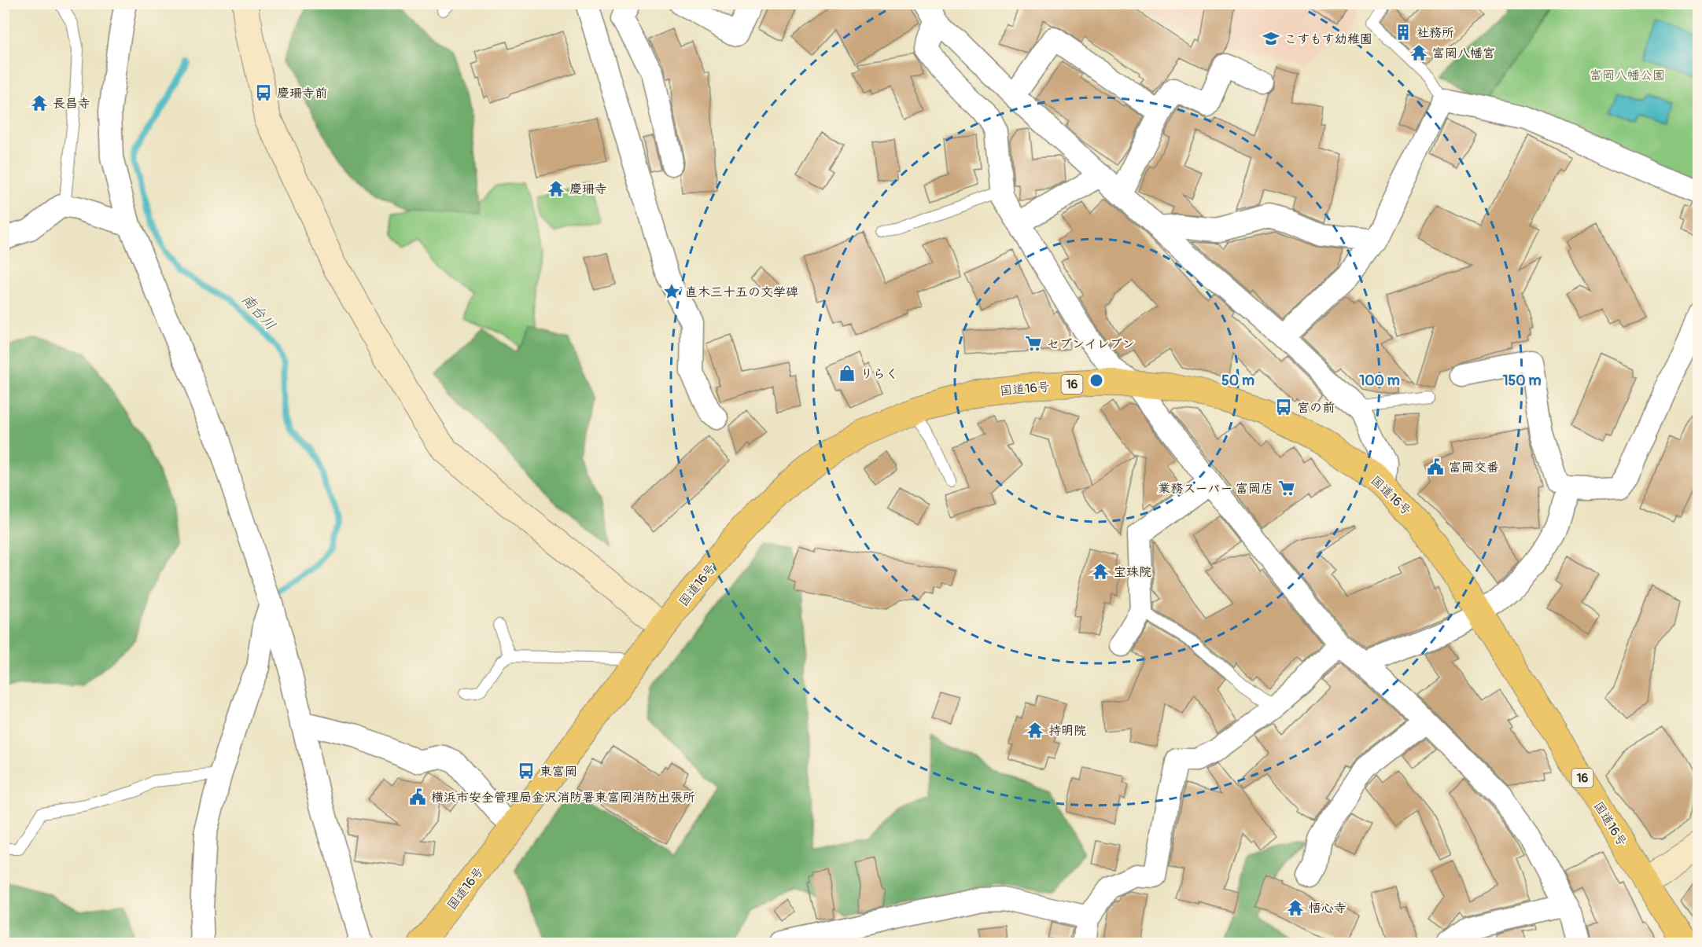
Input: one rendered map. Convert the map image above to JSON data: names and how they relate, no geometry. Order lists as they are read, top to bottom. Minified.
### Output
{"streets":{"highway":["16","国道16号"]},"water":["南台川"],"parks":["富岡八幡公園"],"places":{"building":["社務所"],"school or university":["こすもす幼稚園"],"temple":["富岡八幡宮","長昌寺","慶珊寺","宝珠院","持明院","悟心寺"],"bus stop":["慶珊寺前","宮の前","東富岡"],"place":["直木三十五の文学碑"],"supermarket":["セブンイレブン","業務スーパー 富岡店"],"shop":["りらく"],"public building":["富岡交番","横浜市安全管理局金沢消防署東富岡消防出張所"]},"rings":["50 m","100 m","150 m"]}
